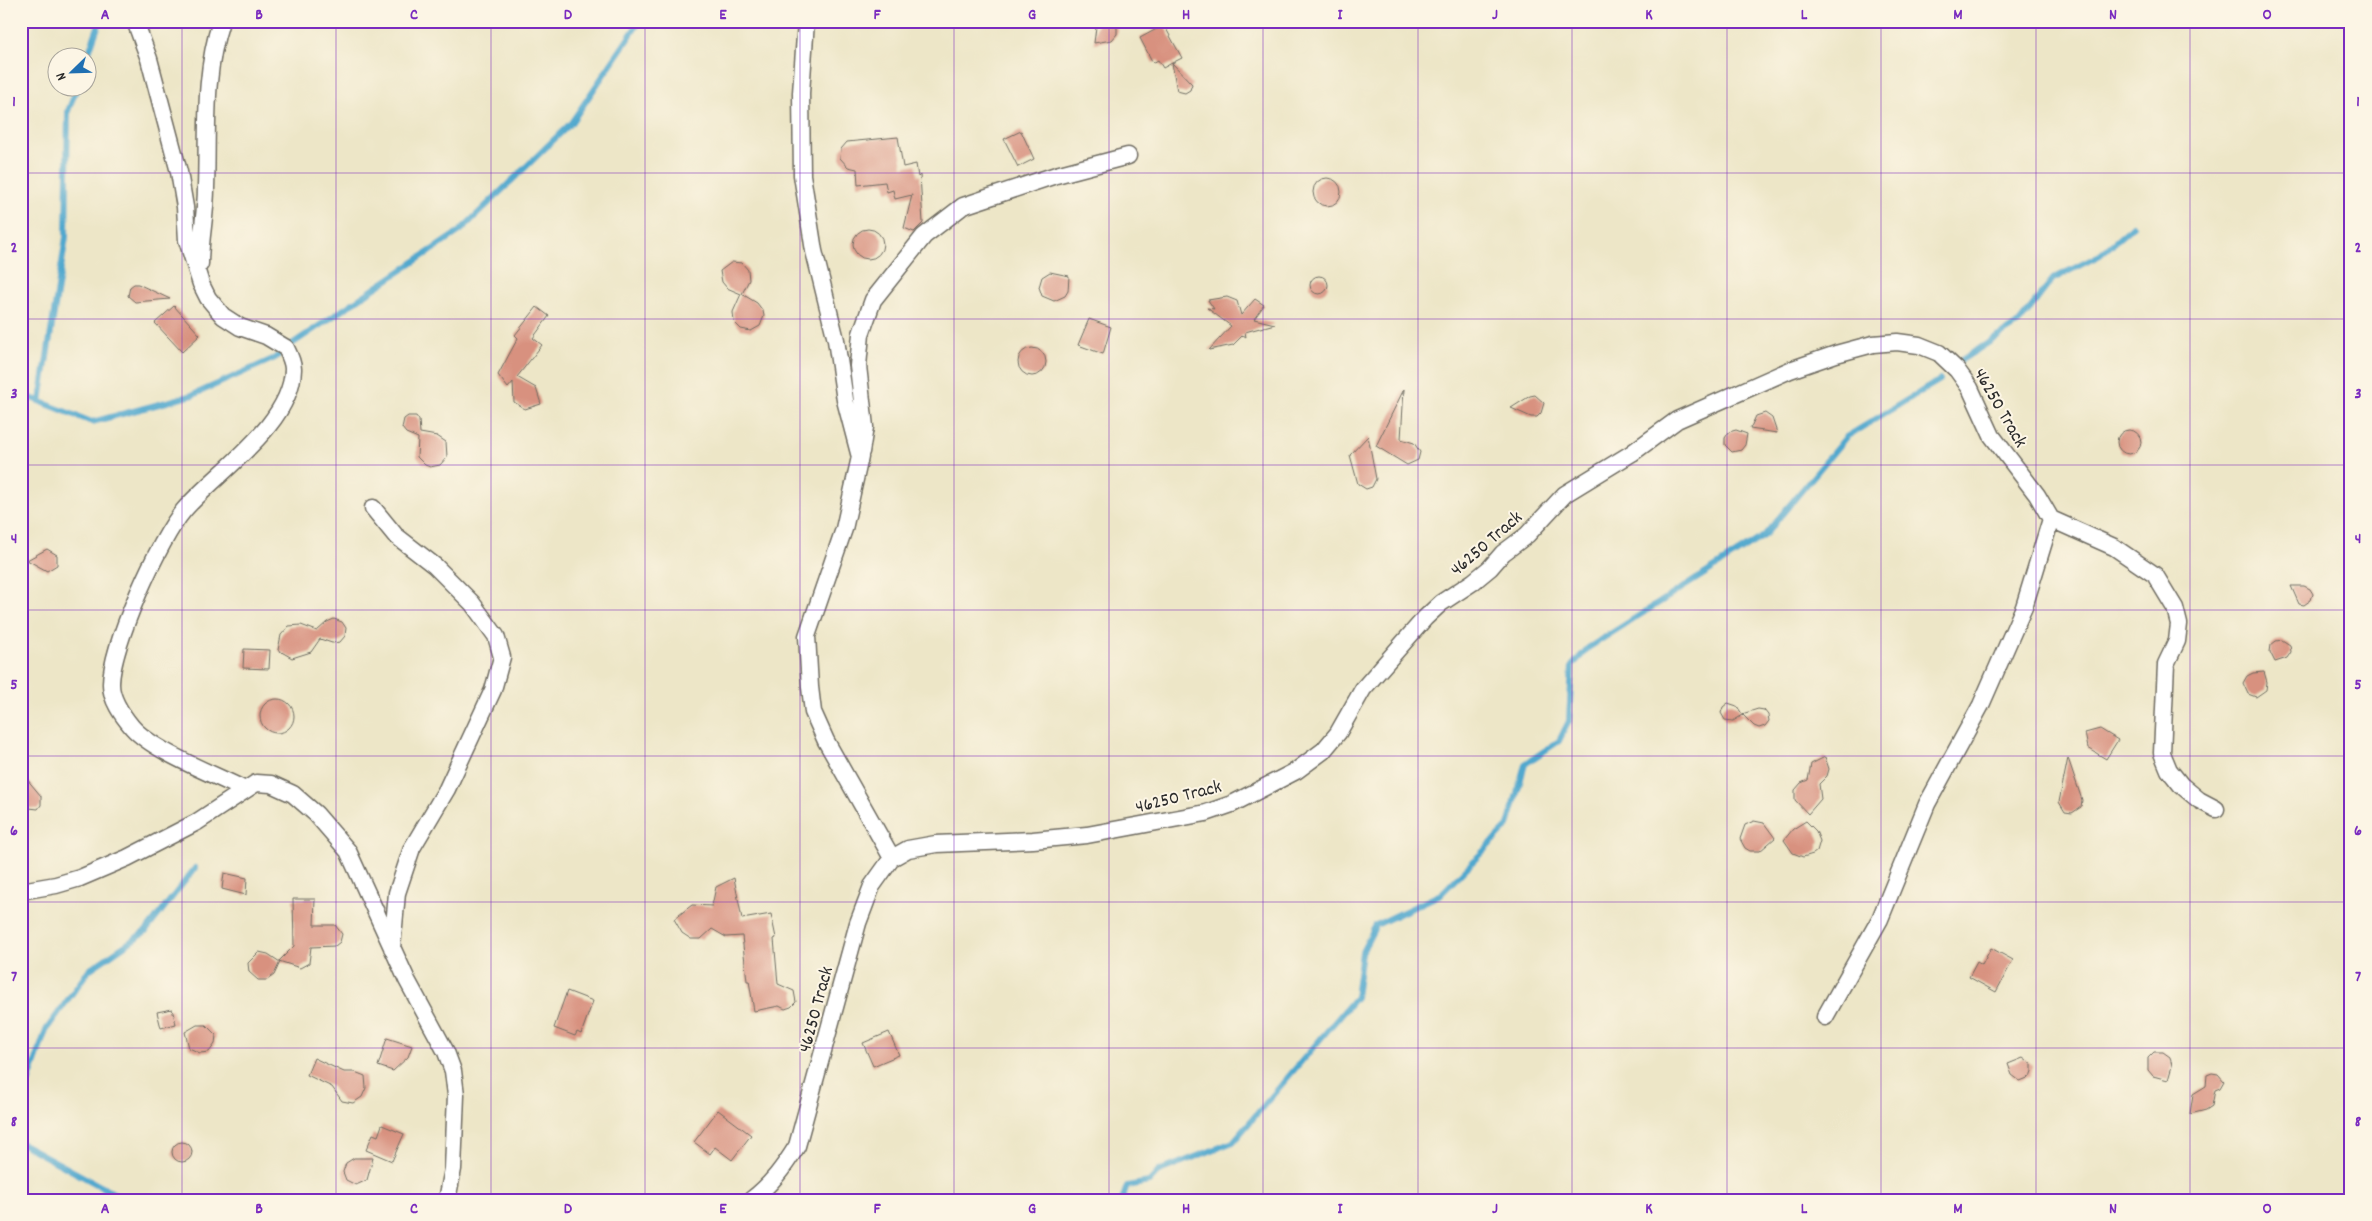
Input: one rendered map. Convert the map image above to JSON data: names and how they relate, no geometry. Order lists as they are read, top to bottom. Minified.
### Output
{"streets":{"street":["46250 Track"]},"north":"bottom left","grid":{"columns":["A","B","C","D","E","F","G","H","I","J","K","L","M","N","O"],"rows":["1","2","3","4","5","6","7","8"]}}
